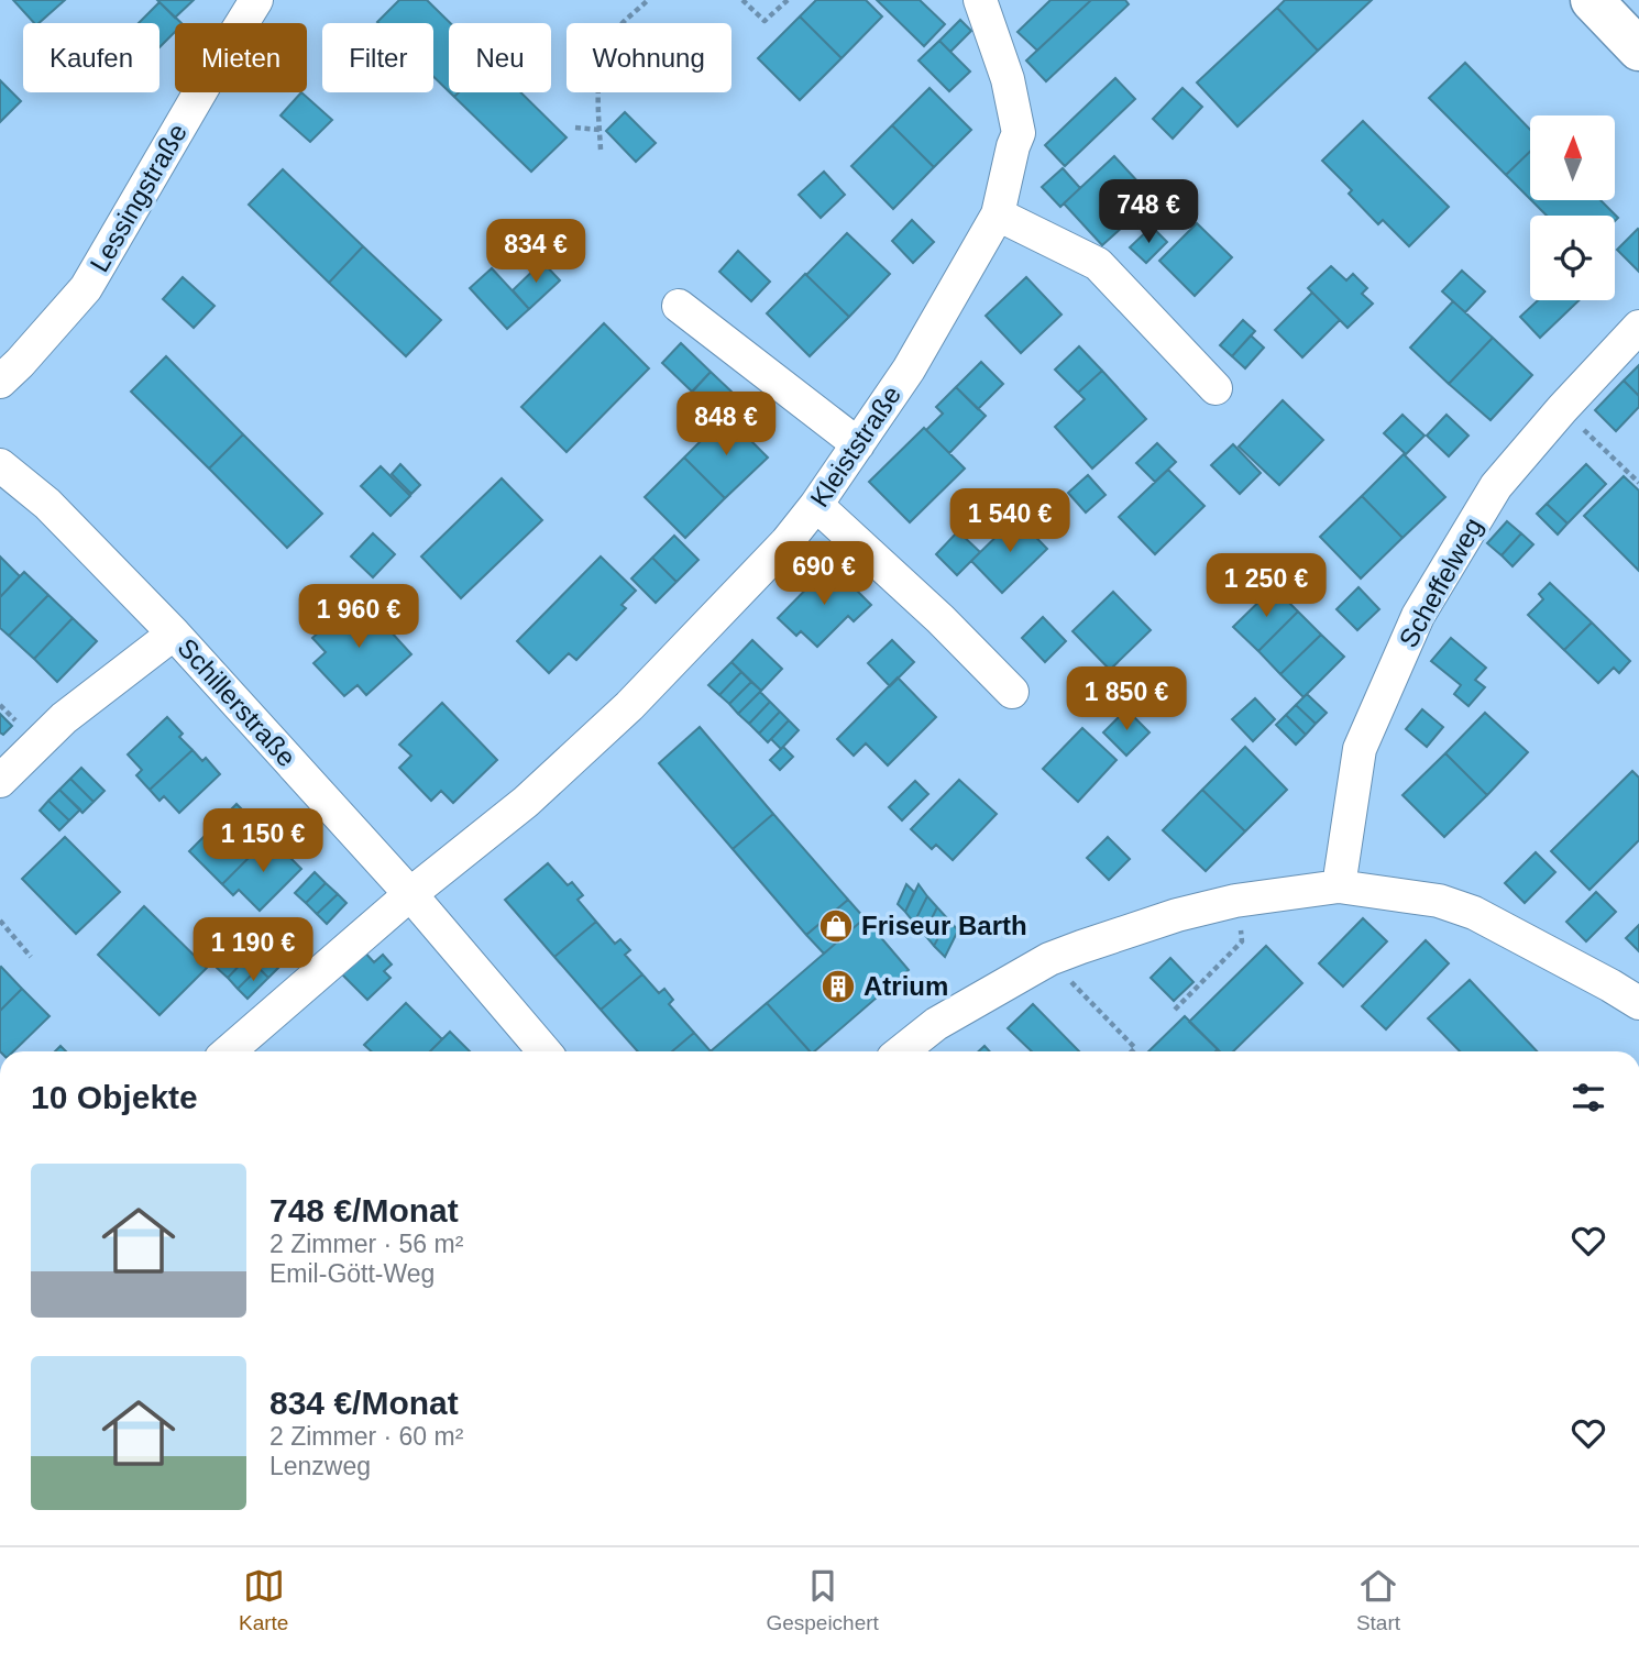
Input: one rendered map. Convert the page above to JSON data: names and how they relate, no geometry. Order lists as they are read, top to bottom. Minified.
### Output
{"streets":{"street":["Lessingstraße","Kleiststraße","Scheffelweg","Schillerstraße"]},"crossings":[["Kleiststraße","Schillerstraße"]],"places":{"shop":["Friseur Barth"],"building":["Atrium"]},"north":"top","page":{"chip":["Kaufen","Mieten","Filter","Neu","Wohnung"],"price":["748 €","834 €","848 €","1 540 €","690 €","1 250 €","1 960 €","1 850 €","1 150 €","1 190 €"],"heading":"10 Objekte","list":[{"name":"748 €/Monat","note":"2 Zimmer · 56 m² · Emil-Gött-Weg"},{"name":"834 €/Monat","note":"2 Zimmer · 60 m² · Lenzweg"}],"tabs":["Karte","Gespeichert","Start"]}}
